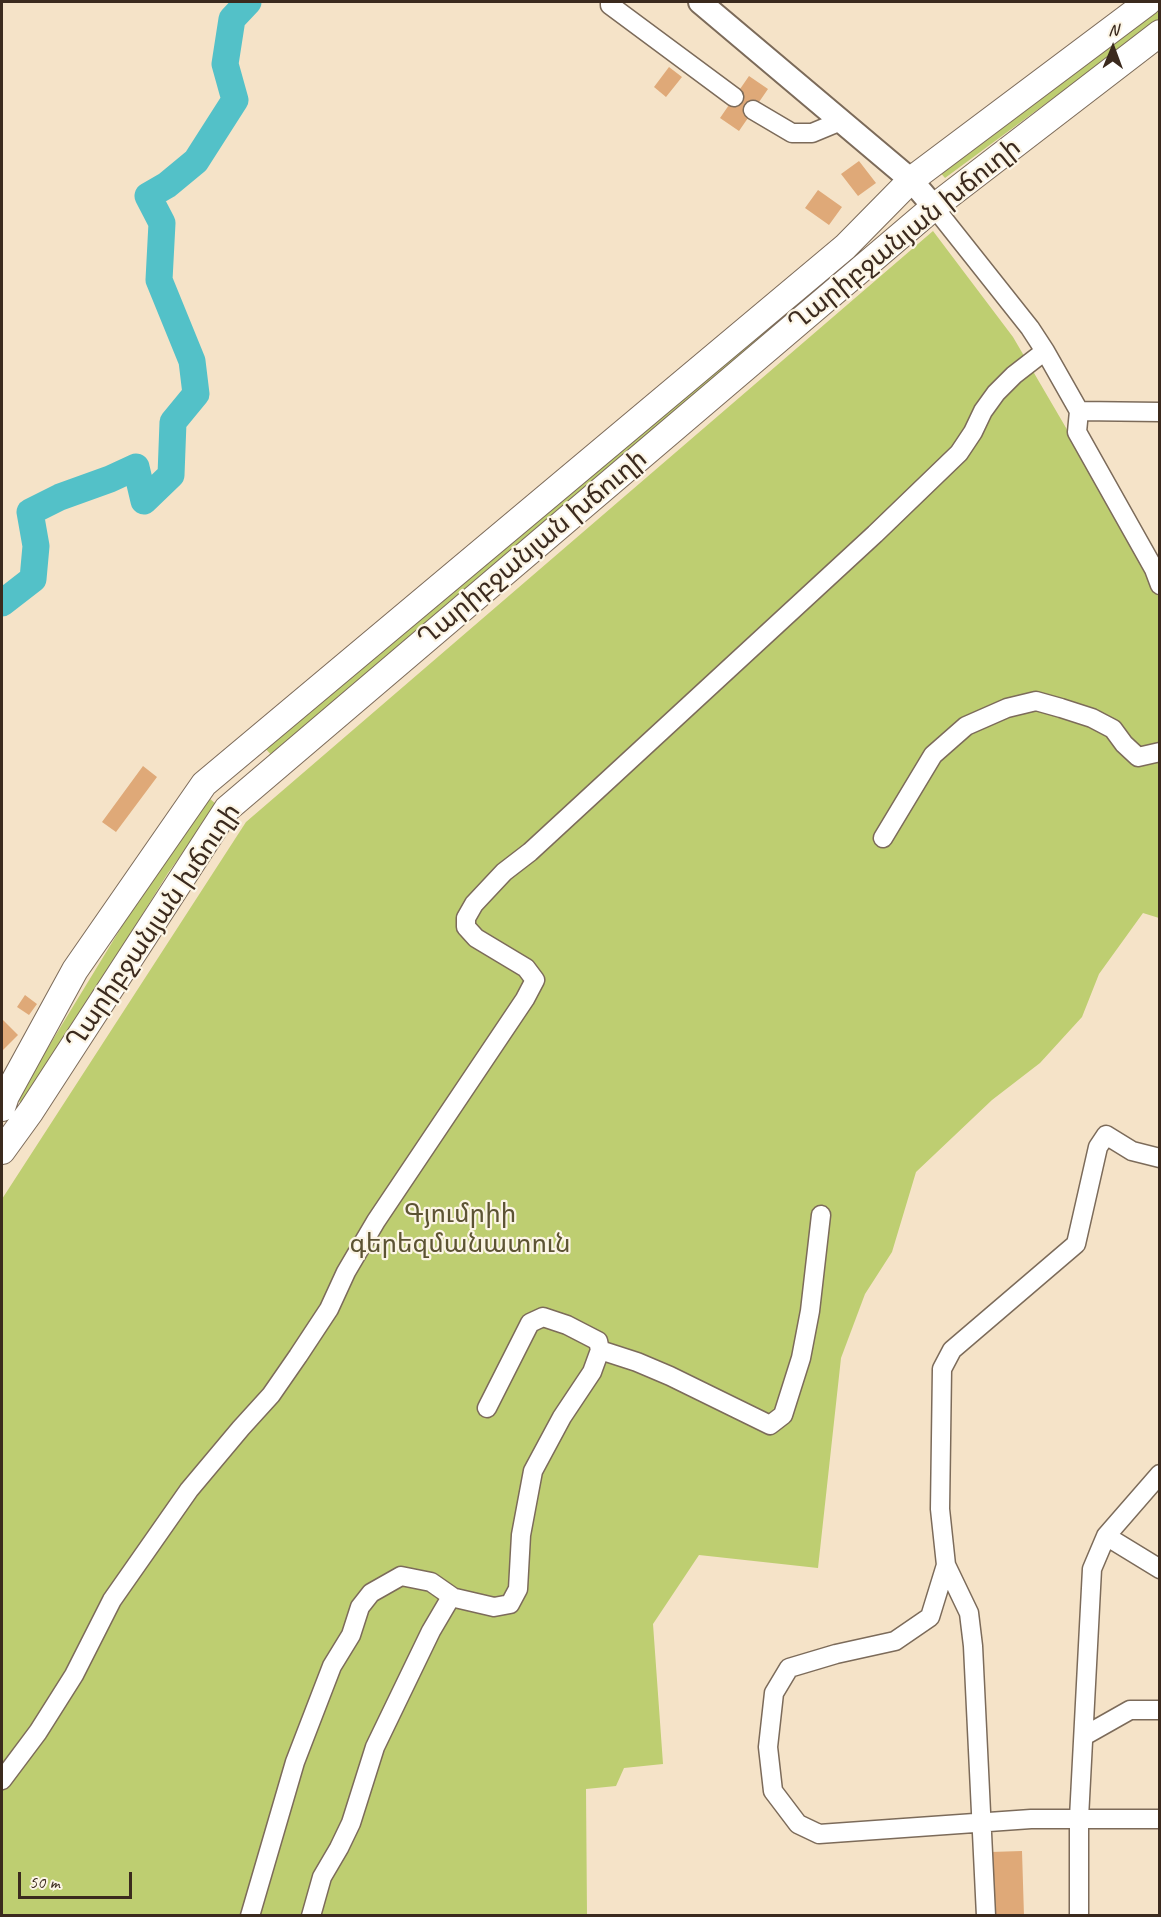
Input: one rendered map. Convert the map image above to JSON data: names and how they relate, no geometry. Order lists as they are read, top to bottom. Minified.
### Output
{"streets":{"highway":["Ղարիբջանյան խճուղի"]},"parks":["Գյումրիի գերեզմանատուն"],"scale_bar":"50 m","north":"top"}
